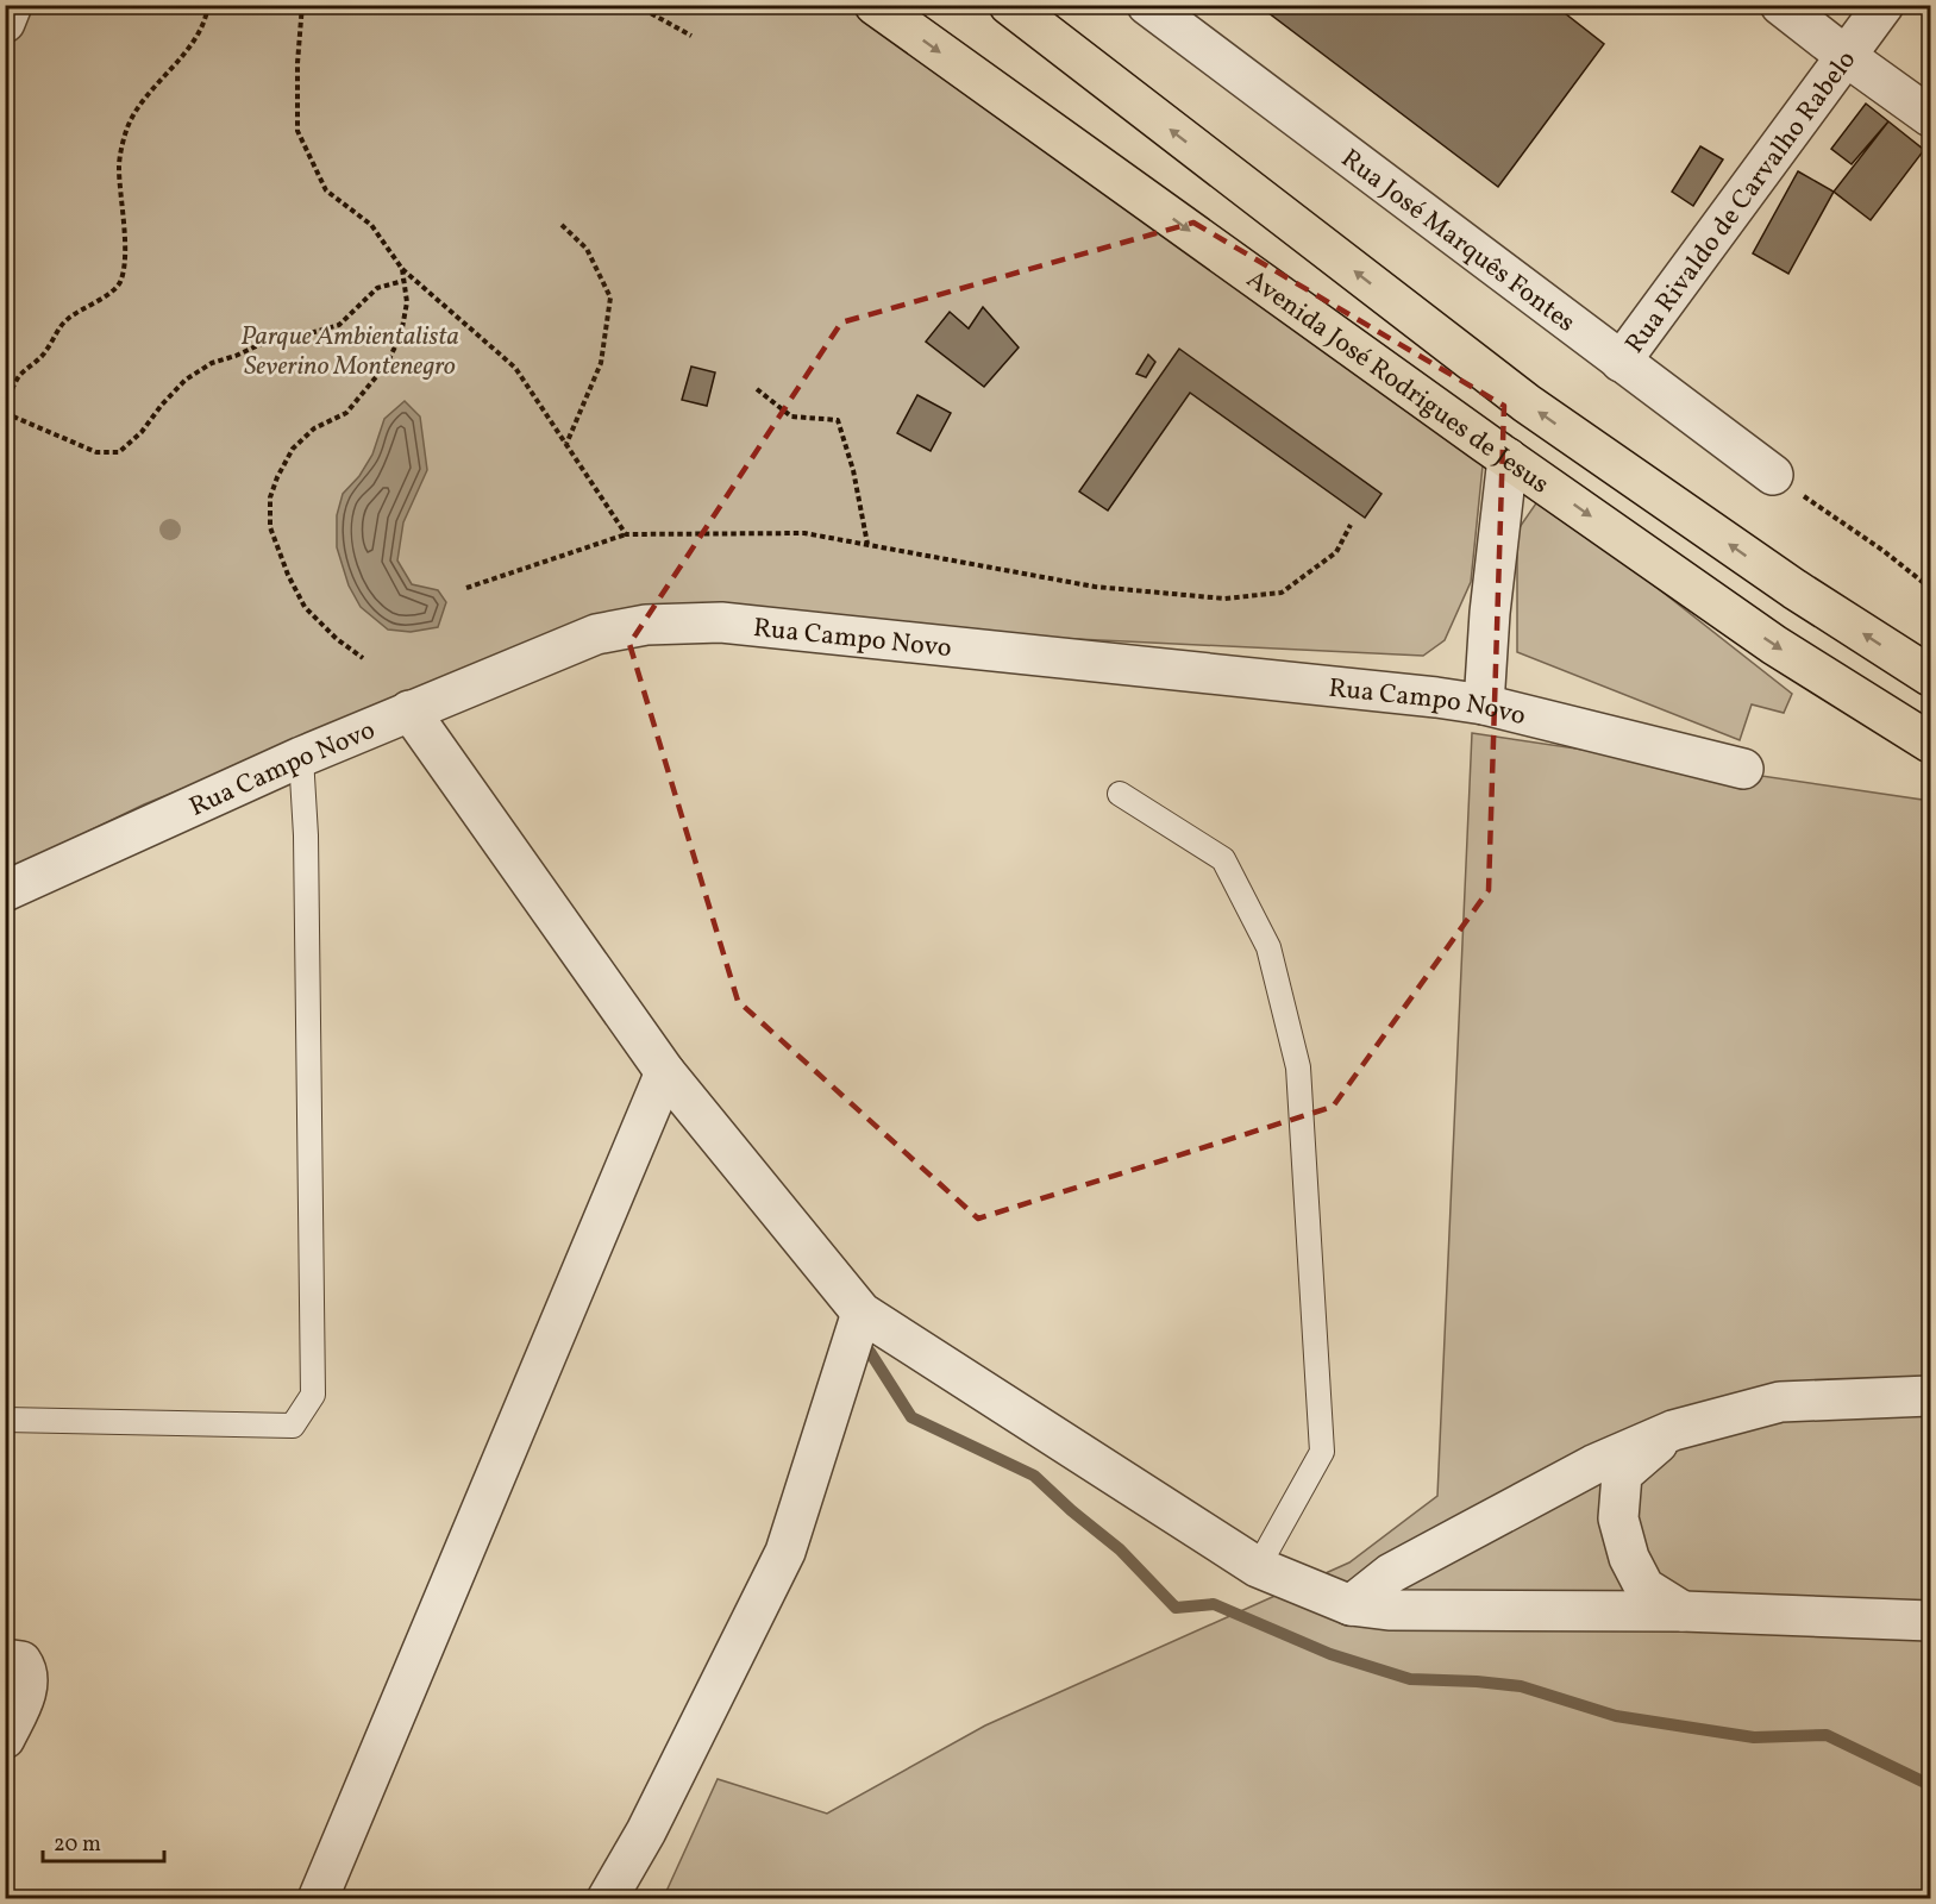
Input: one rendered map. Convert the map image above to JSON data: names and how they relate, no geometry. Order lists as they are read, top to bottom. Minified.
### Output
{"streets":{"main road":["Avenida José Rodrigues de Jesus"],"street":["Rua Rivaldo de Carvalho Rabelo","Rua José Marquês Fontes","Rua Campo Novo"]},"crossings":[["Rua Rivaldo de Carvalho Rabelo","Rua José Marquês Fontes"]],"parks":["Parque Ambientalista Severino Montenegro"],"scale_bar":"20 m"}
